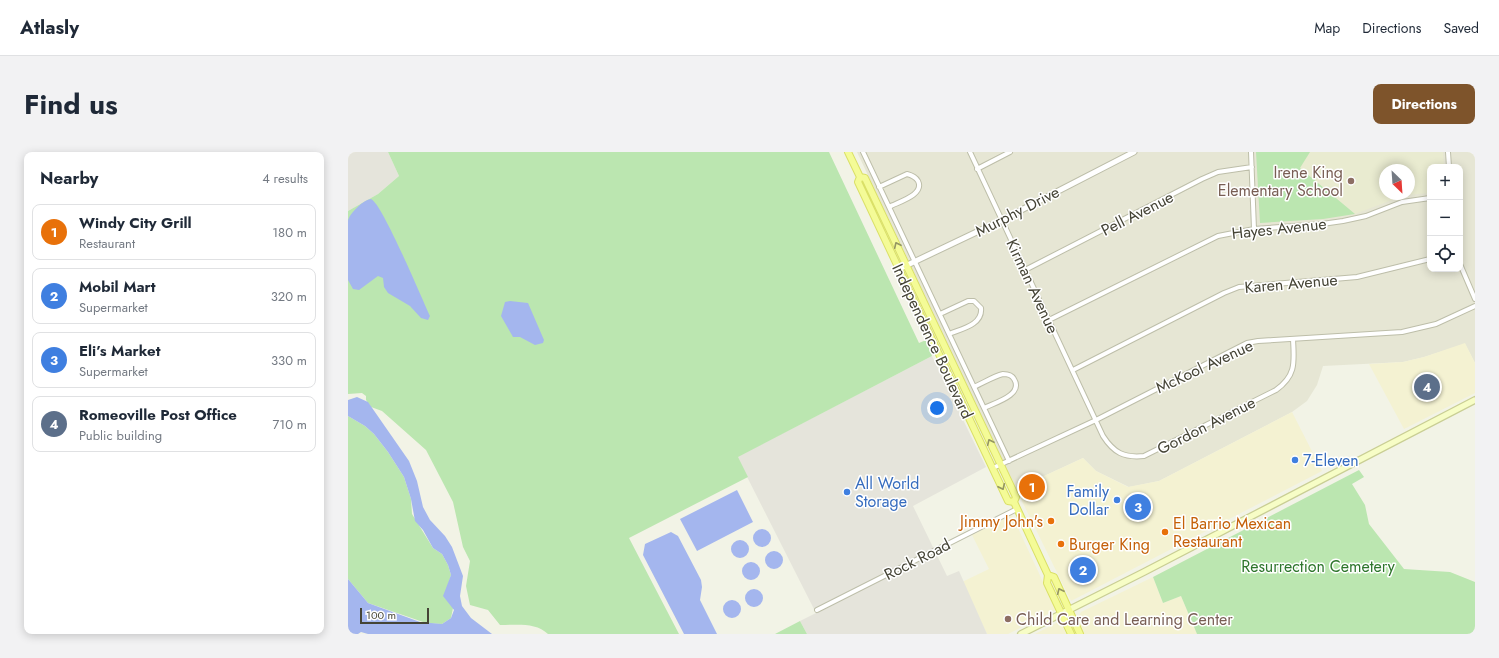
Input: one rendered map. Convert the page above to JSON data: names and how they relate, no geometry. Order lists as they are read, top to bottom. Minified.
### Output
{"streets":{"main road":["Independence Boulevard"],"street":["Murphy Drive","Pell Avenue","Hayes Avenue","Karen Avenue","Kirman Avenue","McKool Avenue","Gordon Avenue","Rock Road"]},"crossings":[["Murphy Drive","Kirman Avenue"],["Murphy Drive","Independence Boulevard"],["Pell Avenue","Kirman Avenue"],["Hayes Avenue","Kirman Avenue"],["Karen Avenue","Kirman Avenue"],["Kirman Avenue","McKool Avenue"],["Kirman Avenue","Gordon Avenue"],["Independence Boulevard","McKool Avenue"],["Independence Boulevard","Rock Road"],["McKool Avenue","Gordon Avenue"]],"parks":["Resurrection Cemetery"],"places":["Irene King Elementary School","7-Eleven","All World Storage","Family Dollar","Jimmy John's","El Barrio Mexican Restaurant","Burger King","Child Care and Learning Center"],"scale_bar":"100 m","north":"bottom right","page":{"header":"Atlasly","nav":["Map","Directions","Saved"],"title":"Find us","buttons":"Directions","heading":["Nearby","4 results"],"map_buttons":["+","−"],"list":[{"mark":"1","name":"Windy City Grill","note":"Restaurant","value":"180 m"},{"mark":"2","name":"Mobil Mart","note":"Supermarket","value":"320 m"},{"mark":"3","name":"Eli’s Market","note":"Supermarket","value":"330 m"},{"mark":"4","name":"Romeoville Post Office","note":"Public building","value":"710 m"}],"pins":["4","1","3","2"],"scale":"100 m"}}
